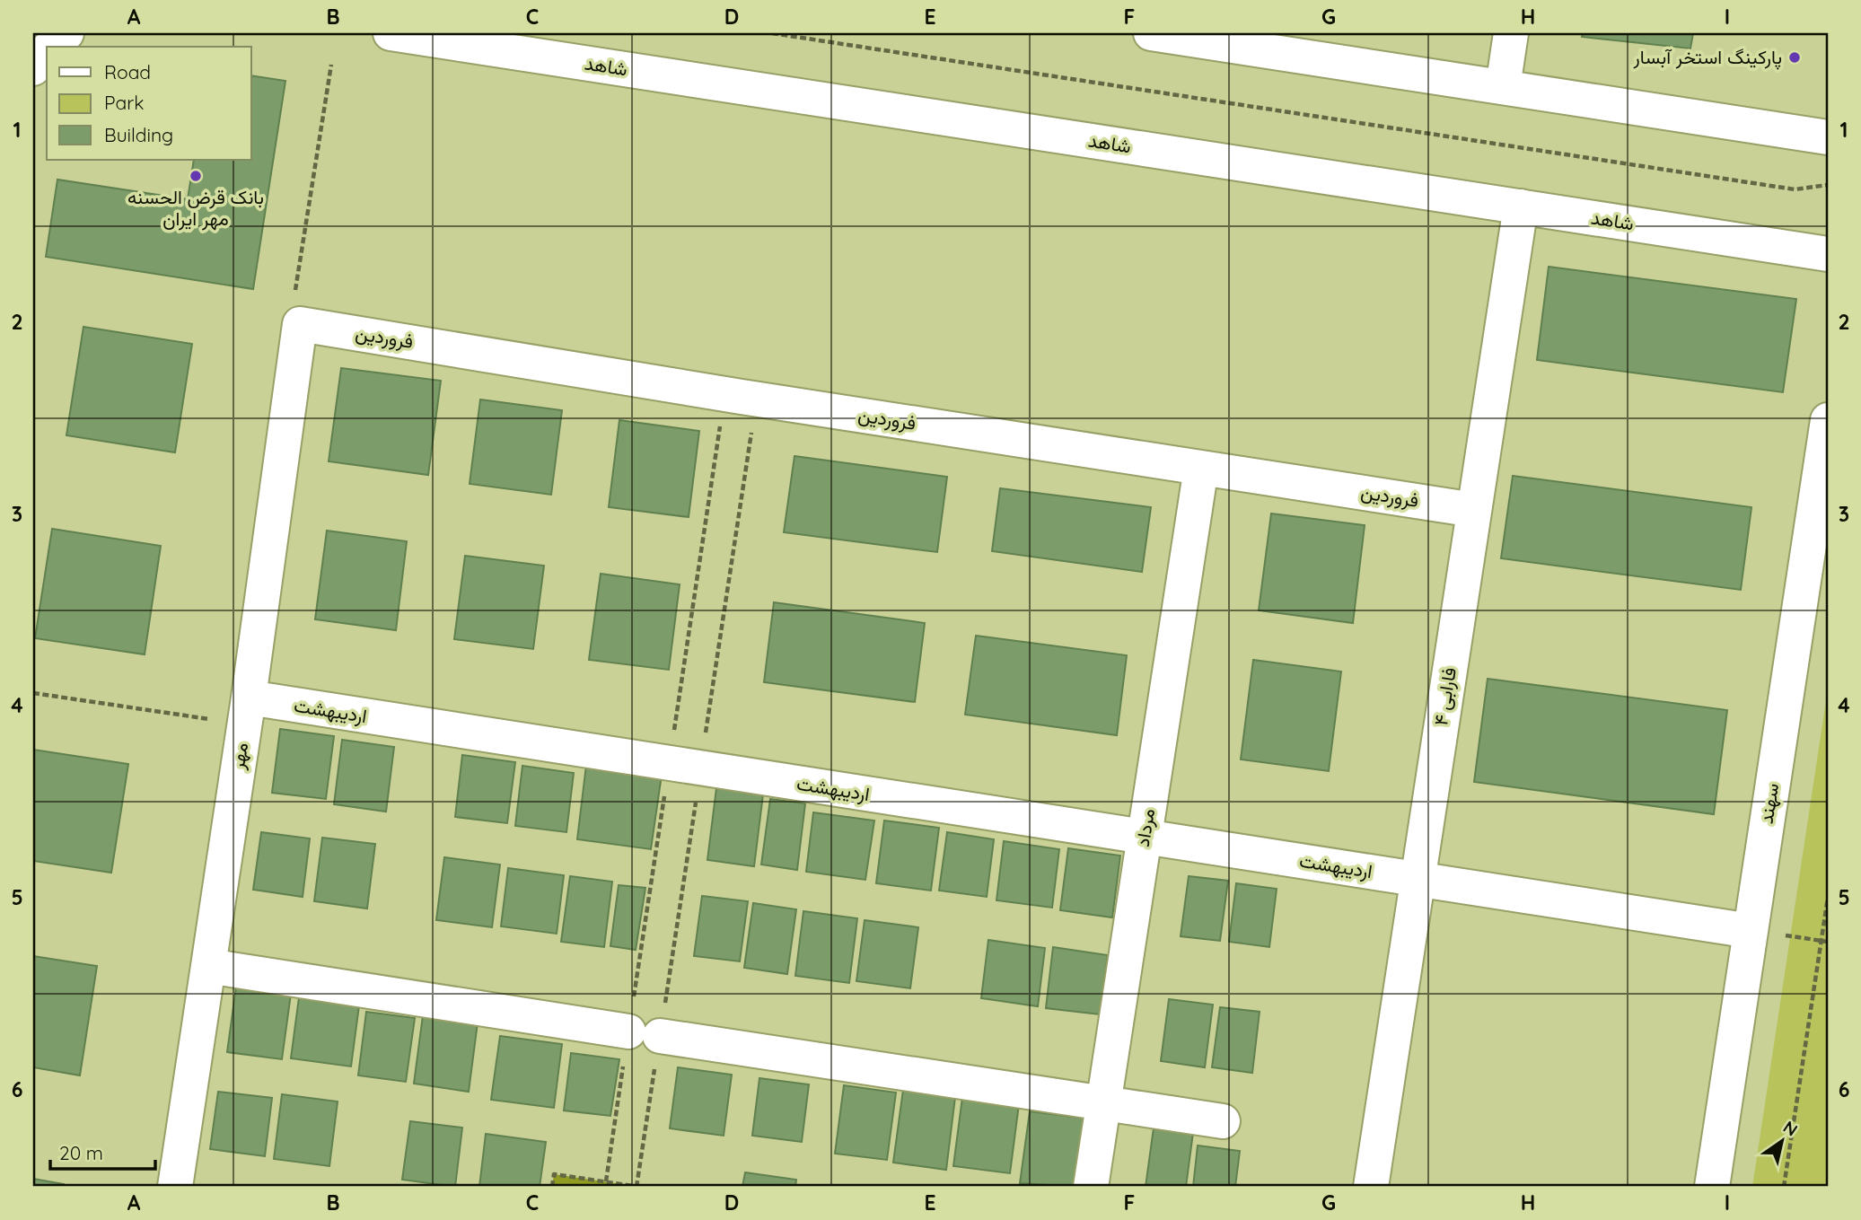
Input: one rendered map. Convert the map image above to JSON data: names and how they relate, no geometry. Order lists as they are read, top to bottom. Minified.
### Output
{"streets":{"street":["شاهد","فروردین","فارابی ۴","اردیبهشت","مهر","سهند","مرداد"]},"crossings":[["شاهد","فارابی ۴"],["فروردین","فارابی ۴"],["فروردین","مهر"],["فروردین","مرداد"],["فارابی ۴","اردیبهشت"],["اردیبهشت","مهر"],["اردیبهشت","سهند"],["اردیبهشت","مرداد"]],"places":["پارکینگ استخر آبسار","بانک قرض الحسنه مهر ایران"],"legend":["Road","Park","Building"],"scale_bar":"20 m","north":"top right","grid":{"columns":["A","B","C","D","E","F","G","H","I"],"rows":["1","2","3","4","5","6"]}}
